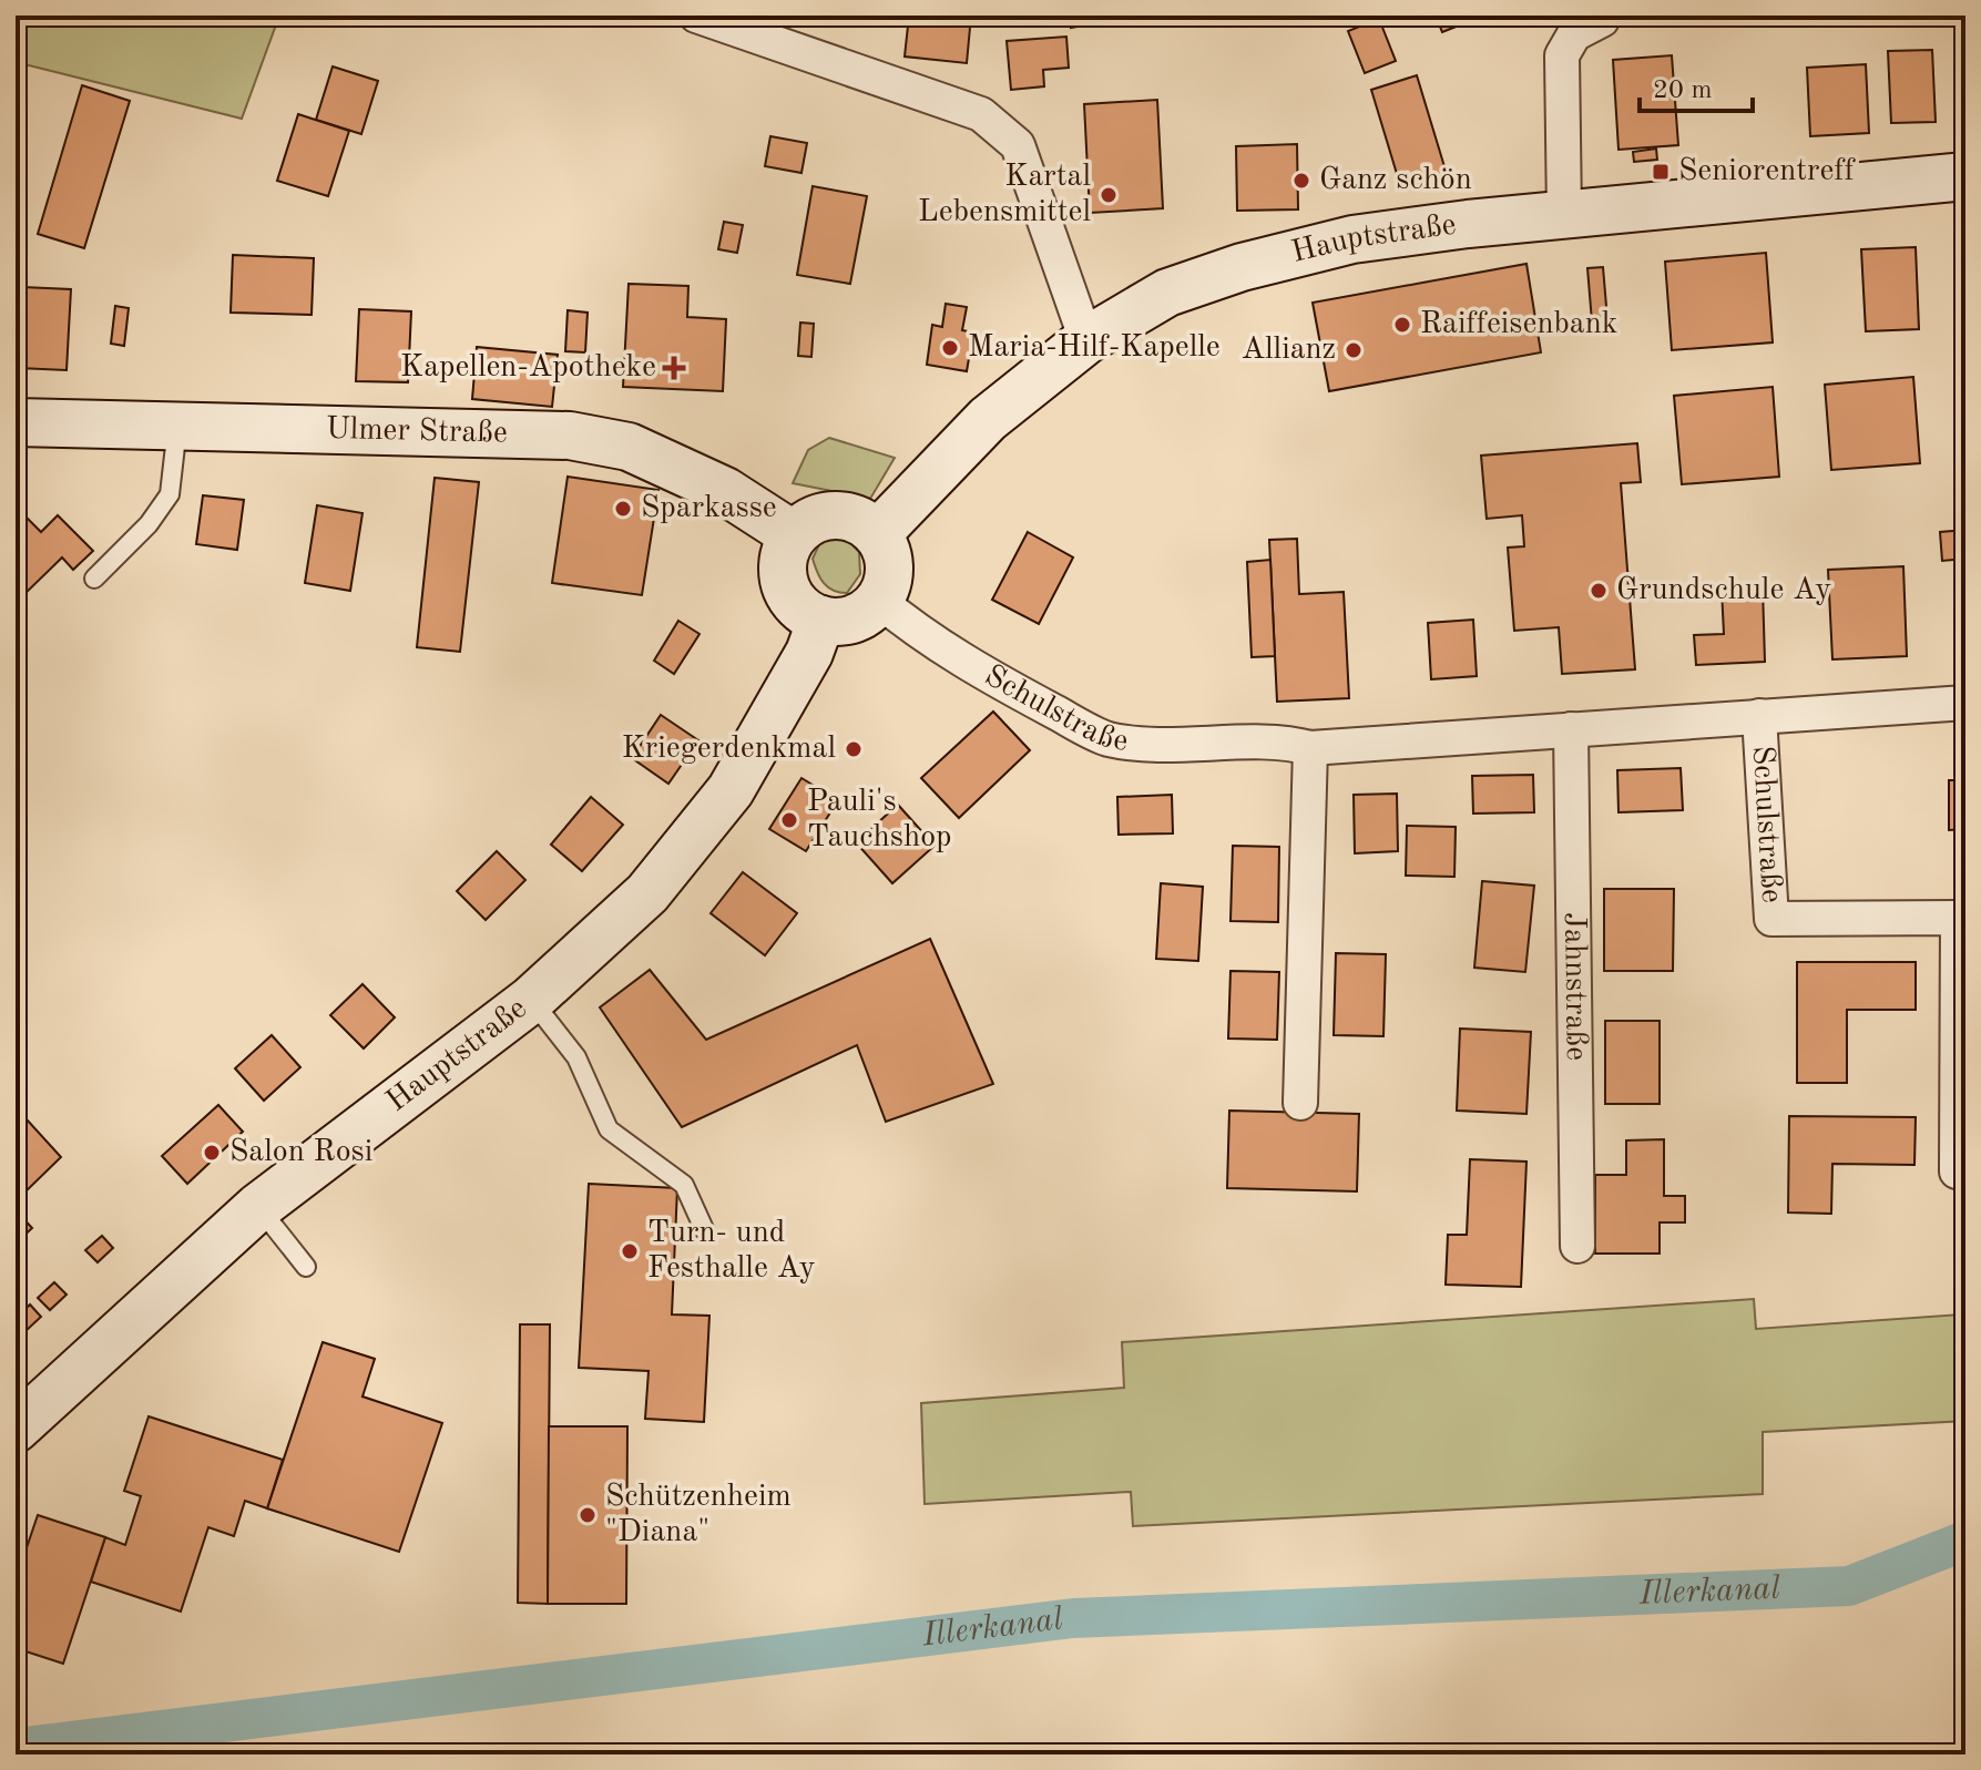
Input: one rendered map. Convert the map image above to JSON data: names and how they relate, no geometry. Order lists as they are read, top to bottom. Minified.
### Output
{"streets":{"main road":["Hauptstraße","Ulmer Straße"],"street":["Schulstraße","Jahnstraße"]},"crossings":[["Hauptstraße","Ulmer Straße"],["Hauptstraße","Schulstraße"],["Ulmer Straße","Schulstraße"],["Schulstraße","Jahnstraße"]],"water":["Illerkanal"],"places":{"transit":["Seniorentreff"],"other":["Ganz schön","Kartal Lebensmittel","Raiffeisenbank","Maria-Hilf-Kapelle","Allianz","Sparkasse","Grundschule Ay","Kriegerdenkmal","Pauli's Tauchshop","Salon Rosi","Turn- und Festhalle Ay","Schützenheim \"Diana\""],"health":["Kapellen-Apotheke"]},"scale_bar":"20 m"}
